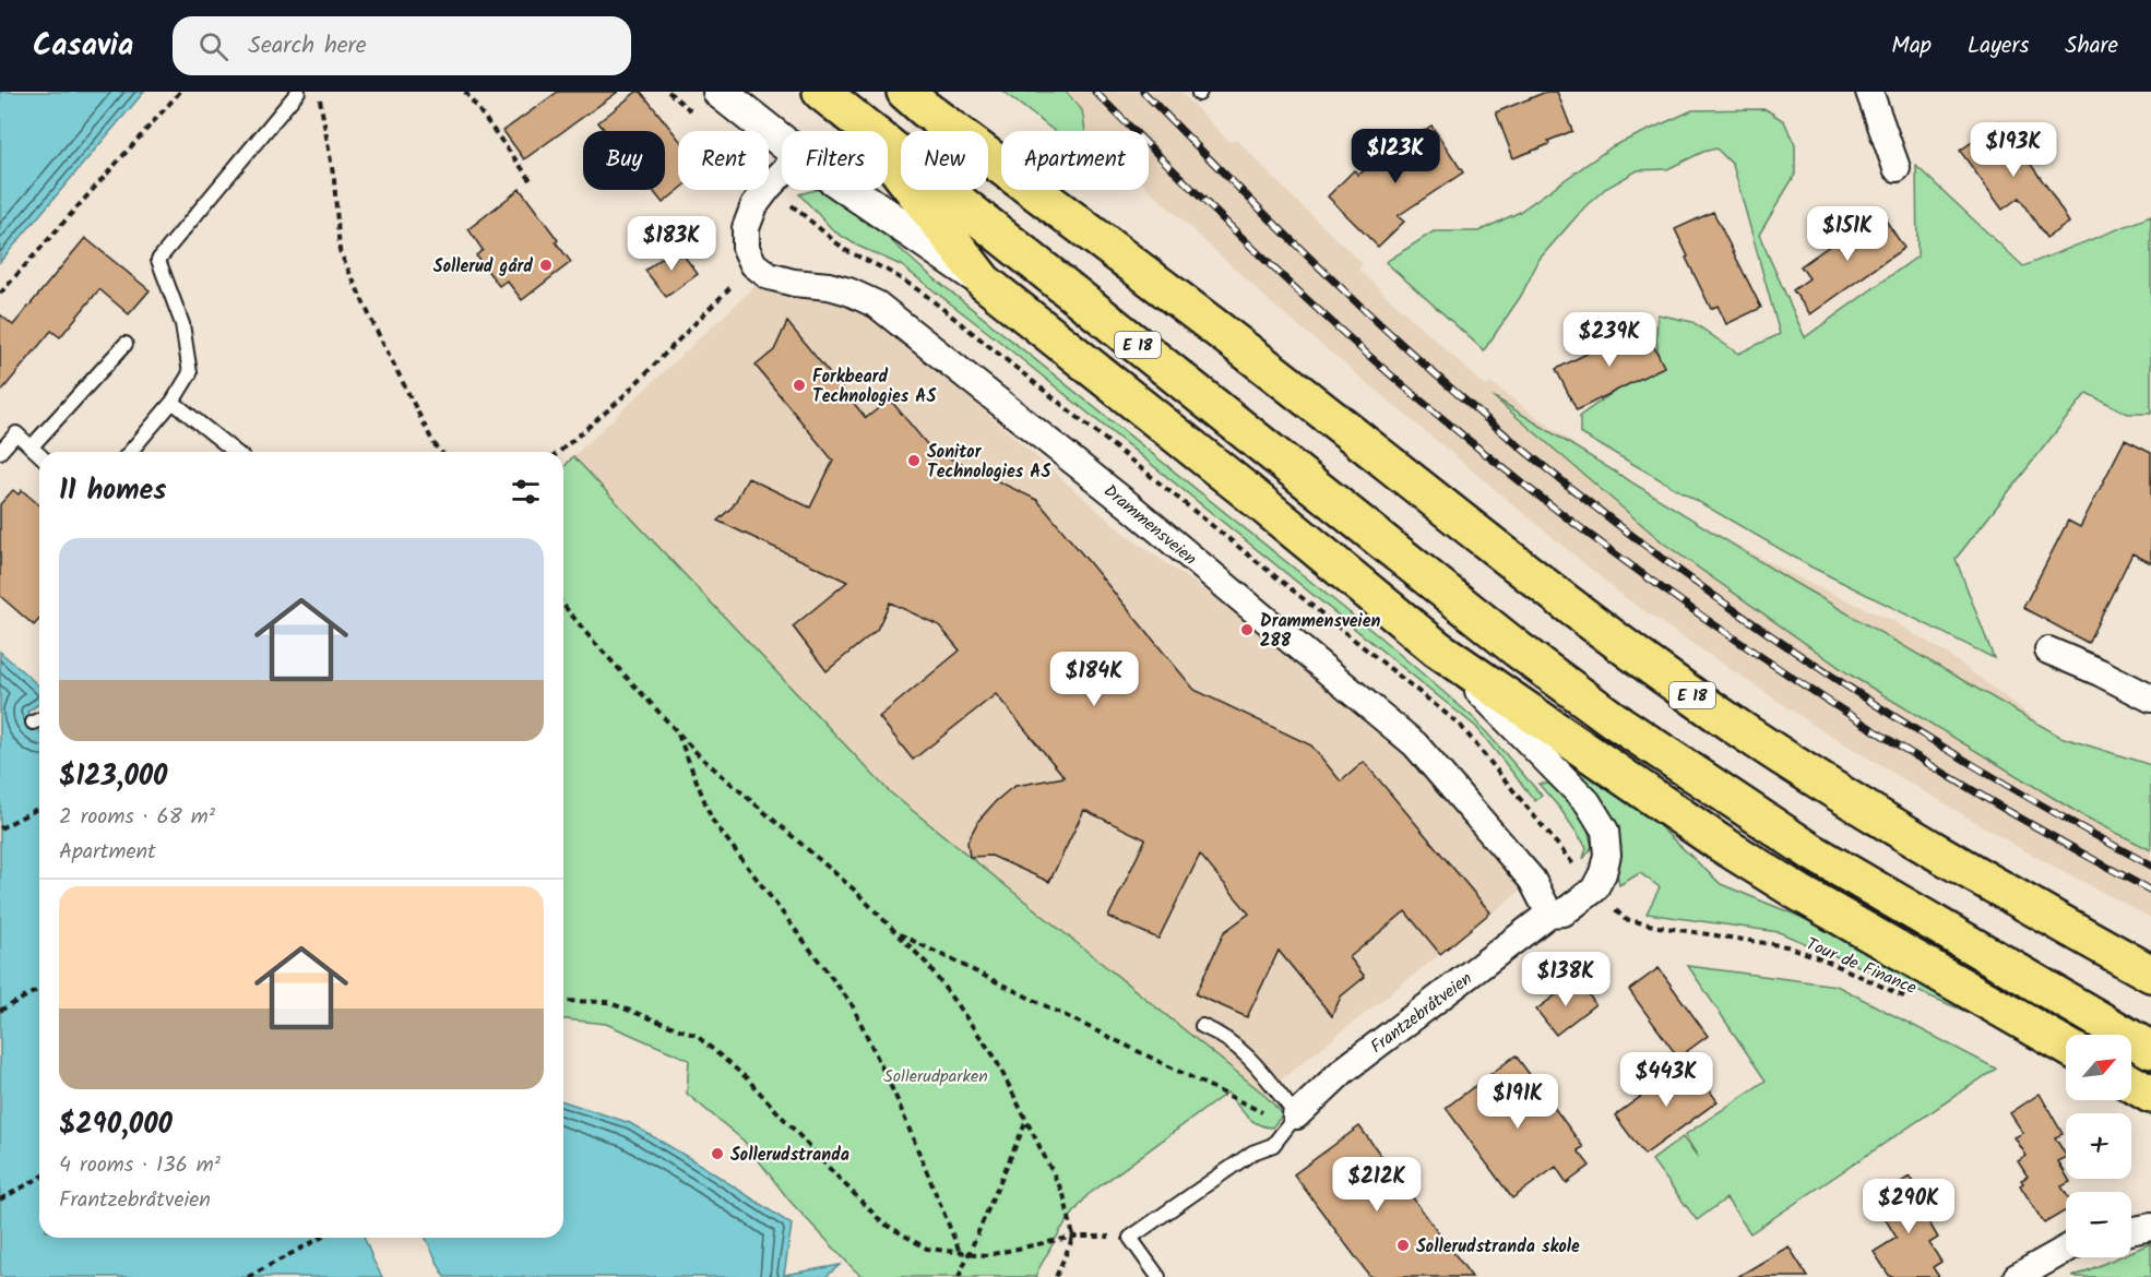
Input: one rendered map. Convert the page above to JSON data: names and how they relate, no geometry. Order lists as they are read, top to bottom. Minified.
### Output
{"streets":{"highway":["E 18"],"street":["Drammensveien","Frantzebråtveien"],"path":["Tour de Finance"]},"crossings":[["Drammensveien","Frantzebråtveien"]],"parks":["Sollerudparken"],"places":["Sollerud gård","Forkbeard Technologies AS","Sonitor Technologies AS","Drammensveien 288","Sollerudstranda","Sollerudstranda skole"],"north":"top right","page":{"header":"Casavia","search":"Search here","nav":["Map","Layers","Share"],"price":["$193K","$123K","$151K","$183K","$239K","$184K","$138K","$443K","$191K","$212K","$290K"],"chip":["Buy","Rent","Filters","New","Apartment"],"heading":"11 homes","list":[{"name":"$123,000","note":"2 rooms · 68 m² · Apartment"},{"name":"$290,000","note":"4 rooms · 136 m² · Frantzebråtveien"}],"map_buttons":["+","−"]}}
